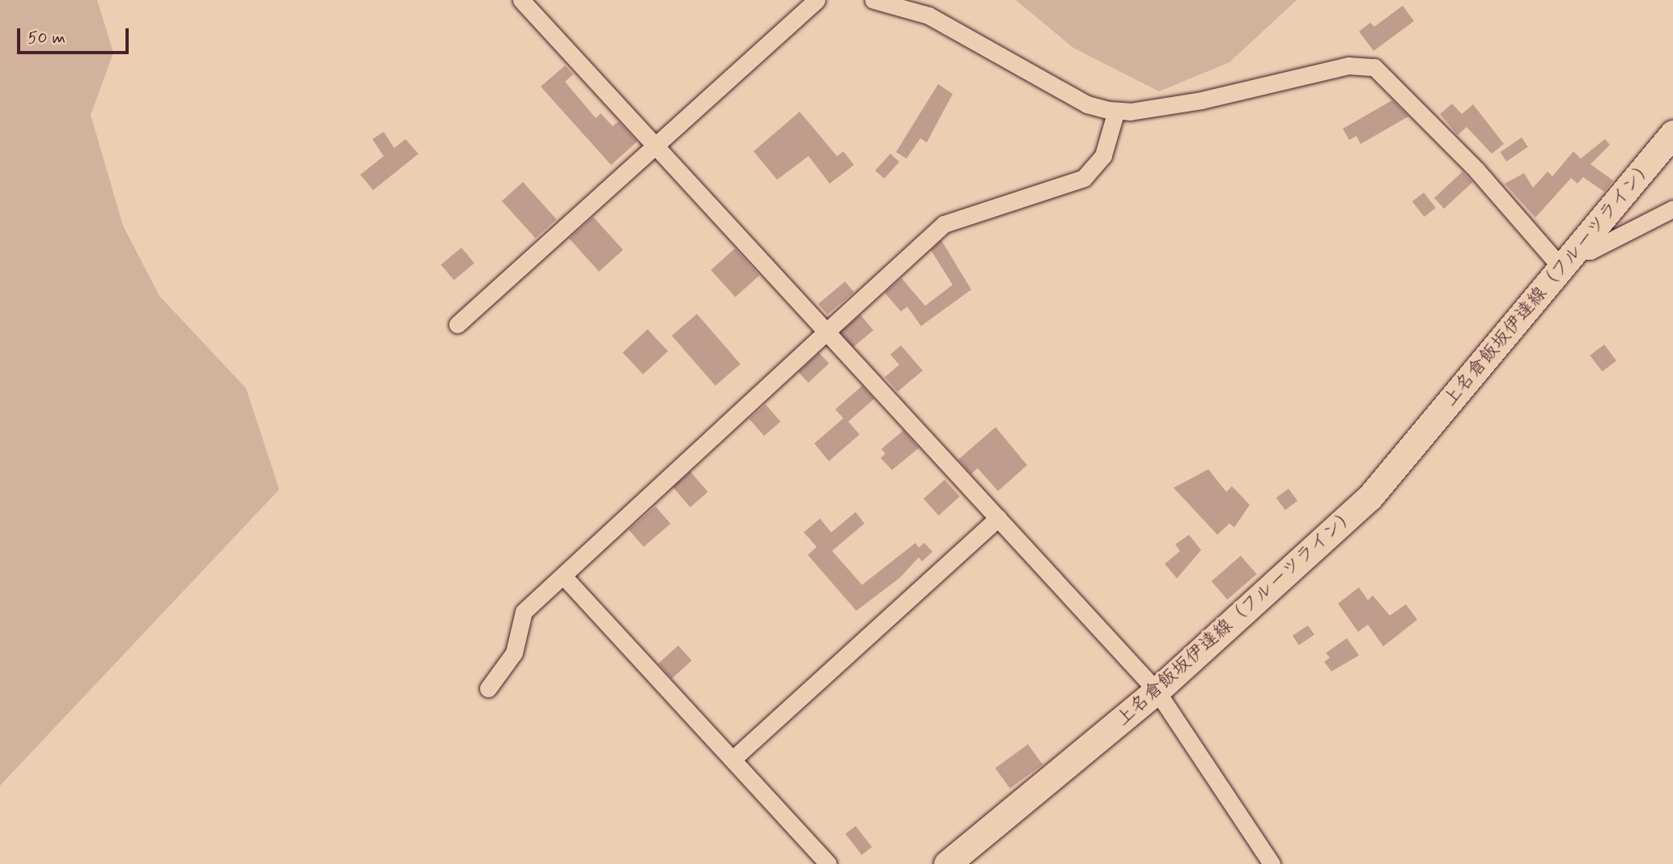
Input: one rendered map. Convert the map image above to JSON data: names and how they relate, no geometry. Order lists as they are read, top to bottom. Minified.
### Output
{"streets":{"main road":["上名倉飯坂伊達線（フルーツライン）"]},"scale_bar":"50 m"}
